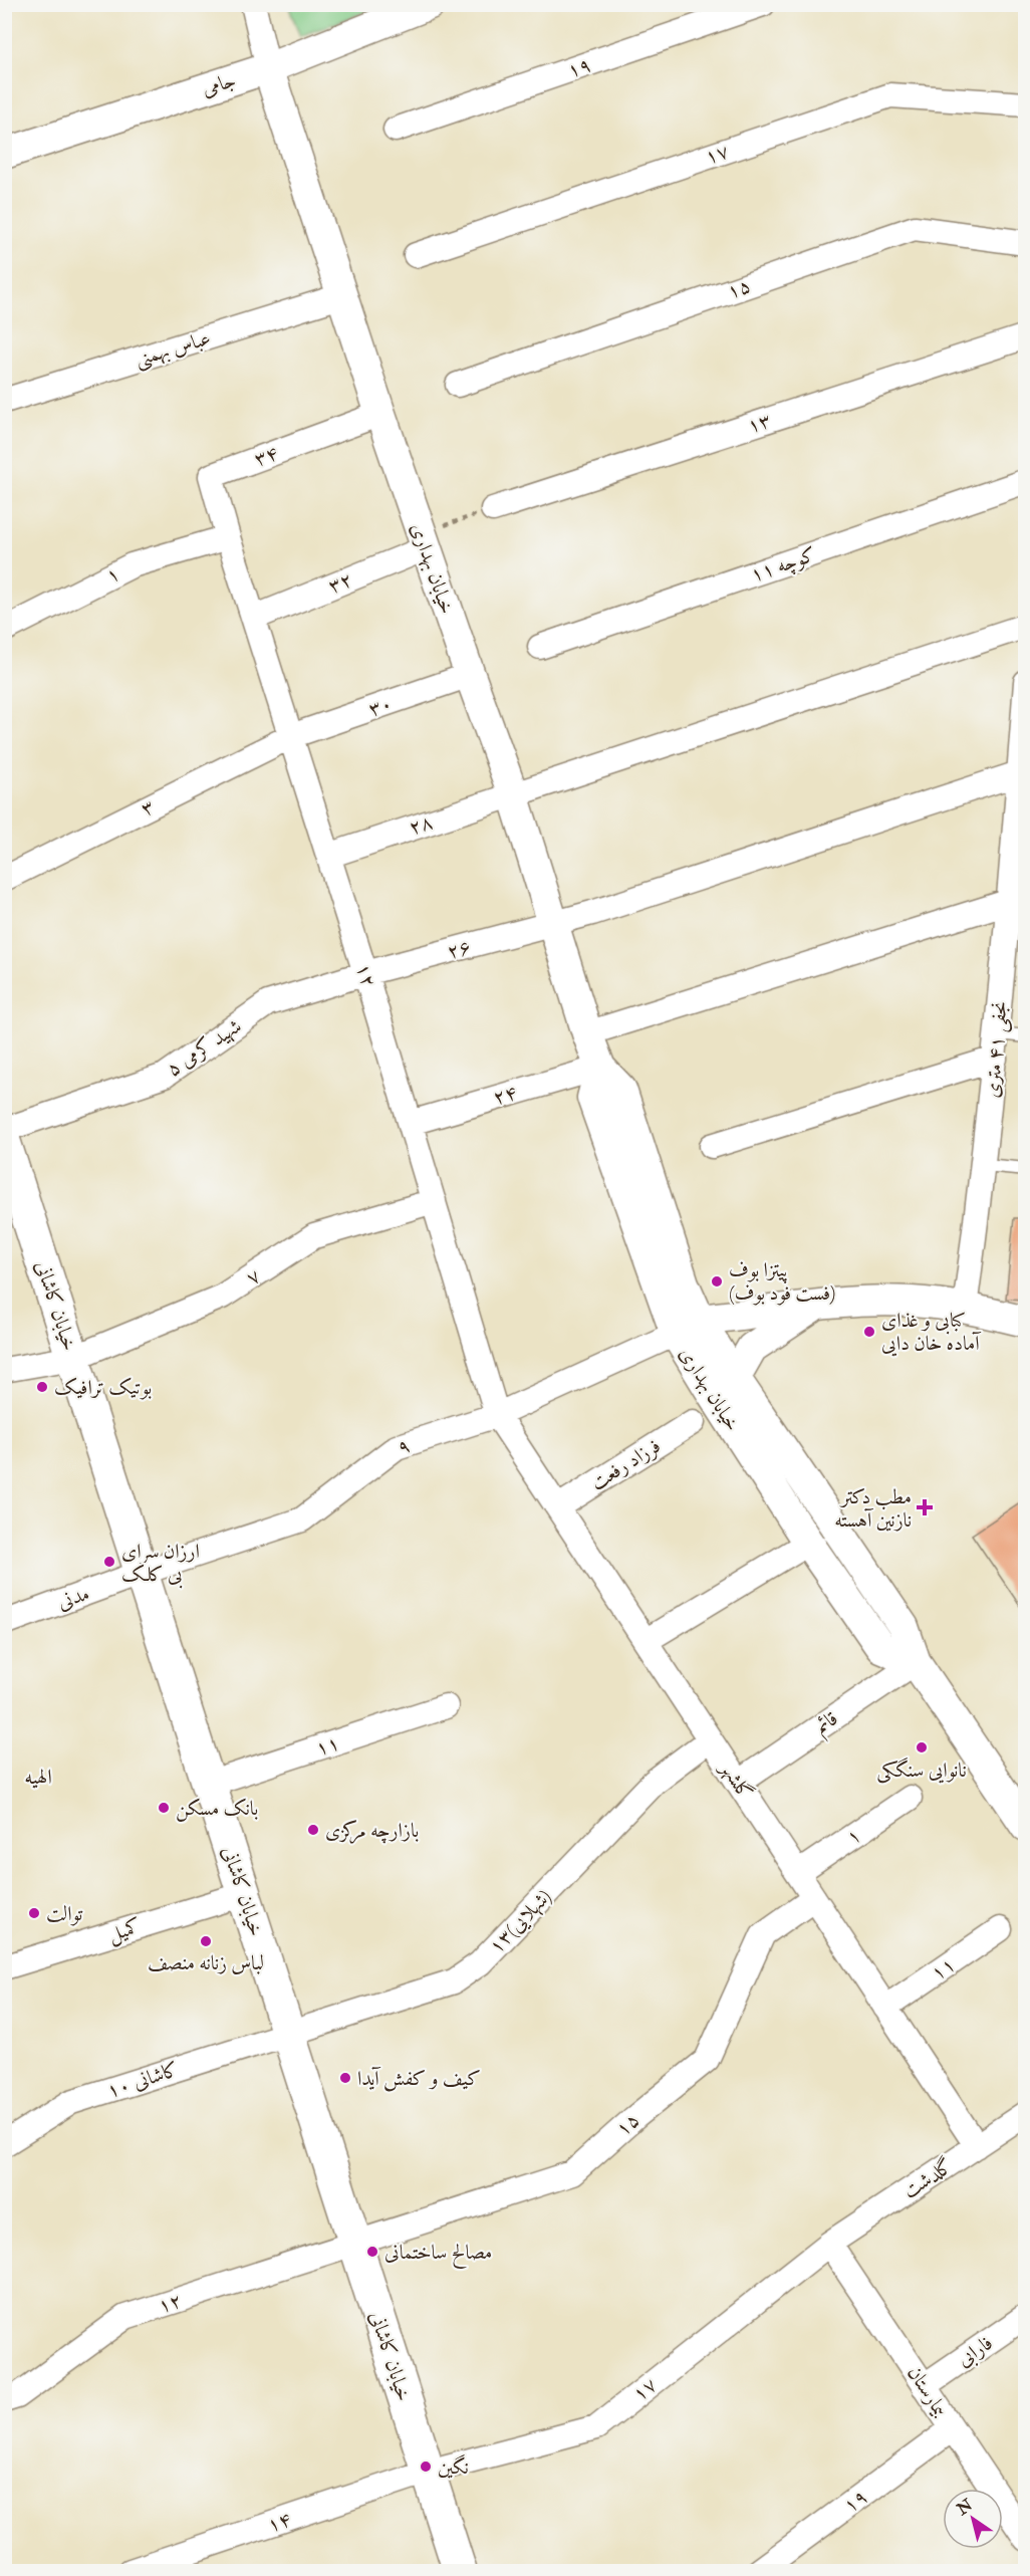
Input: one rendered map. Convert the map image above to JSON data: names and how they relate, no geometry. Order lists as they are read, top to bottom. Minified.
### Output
{"streets":{"main road":["خیابان کاشانی"],"street":["۱۹","جامی","۱۷","۱۵","عباس بهمنی","۱۳","۳۴","کوچه ۱۱","خیابان بهداری","۱","۳۲","۳۰","۳","۲۸","۲۶","۱۲","۵ شهید کرمی","نجفی ۴۱ متری","۲۴","۷","۹","فرزاد رفعت","مدنی","قائم","۱۱","گلشهر","۱۳(شهلایی)","کمیل","کاشانی ۱۰","گلدشت","فارابی","بیمارستان","۱۴"]},"crossings":[["۱۹","بیمارستان"],["جامی","خیابان بهداری"],["۱۷","خیابان کاشانی"],["۱۷","گلدشت"],["۱۷","بیمارستان"],["۱۷","۱۴"],["۱۵","۱۲"],["۱۵","خیابان کاشانی"],["۱۵","گلشهر"],["عباس بهمنی","خیابان بهداری"],["۳۴","خیابان بهداری"],["۳۴","۱"],["۳۴","۱۲"],["خیابان بهداری","۳۲"],["خیابان بهداری","۳۰"],["خیابان بهداری","۲۸"],["خیابان بهداری","۲۶"],["خیابان بهداری","۲۴"],["خیابان بهداری","۹"],["خیابان بهداری","قائم"],["۱","۱۲"],["۱","گلشهر"],["۳۲","۱۲"],["۳۰","۳"],["۳۰","۱۲"],["۳","۱۲"],["۲۸","۱۲"],["۲۶","۱۲"],["۲۶","۵ شهید کرمی"],["۲۶","نجفی ۴۱ متری"],["۱۲","۵ شهید کرمی"],["۱۲","۲۴"],["۱۲","۷"],["۱۲","خیابان کاشانی"],["۱۲","۹"],["۱۲","گلشهر"],["۷","خیابان کاشانی"],["خیابان کاشانی","۹"],["خیابان کاشانی","مدنی"],["خیابان کاشانی","۱۱"],["خیابان کاشانی","۱۳(شهلایی)"],["خیابان کاشانی","کمیل"],["خیابان کاشانی","کاشانی ۱۰"],["خیابان کاشانی","۱۴"],["۹","مدنی"],["۹","گلشهر"],["فرزاد رفعت","گلشهر"],["قائم","گلشهر"],["۱۱","گلشهر"],["گلشهر","۱۳(شهلایی)"],["گلشهر","گلدشت"],["۱۳(شهلایی)","کاشانی ۱۰"],["گلدشت","بیمارستان"],["فارابی","بیمارستان"]],"districts":["الهیه"],"places":{"other":["پیتزا بوف (فست فود بوف)","کبابی و غذای آماده خان دایی","بوتیک ترافیک","ارزان سرای بی کلک","نانوایی سنگکی","بانک مسکن","بازارچه مرکزی","توالت","لباس زنانه منصف","کیف و کفش آیدا","مصالح ساختمانی","نگین"],"health":["مطب دکتر نازنین آهسته"]},"north":"top left"}
